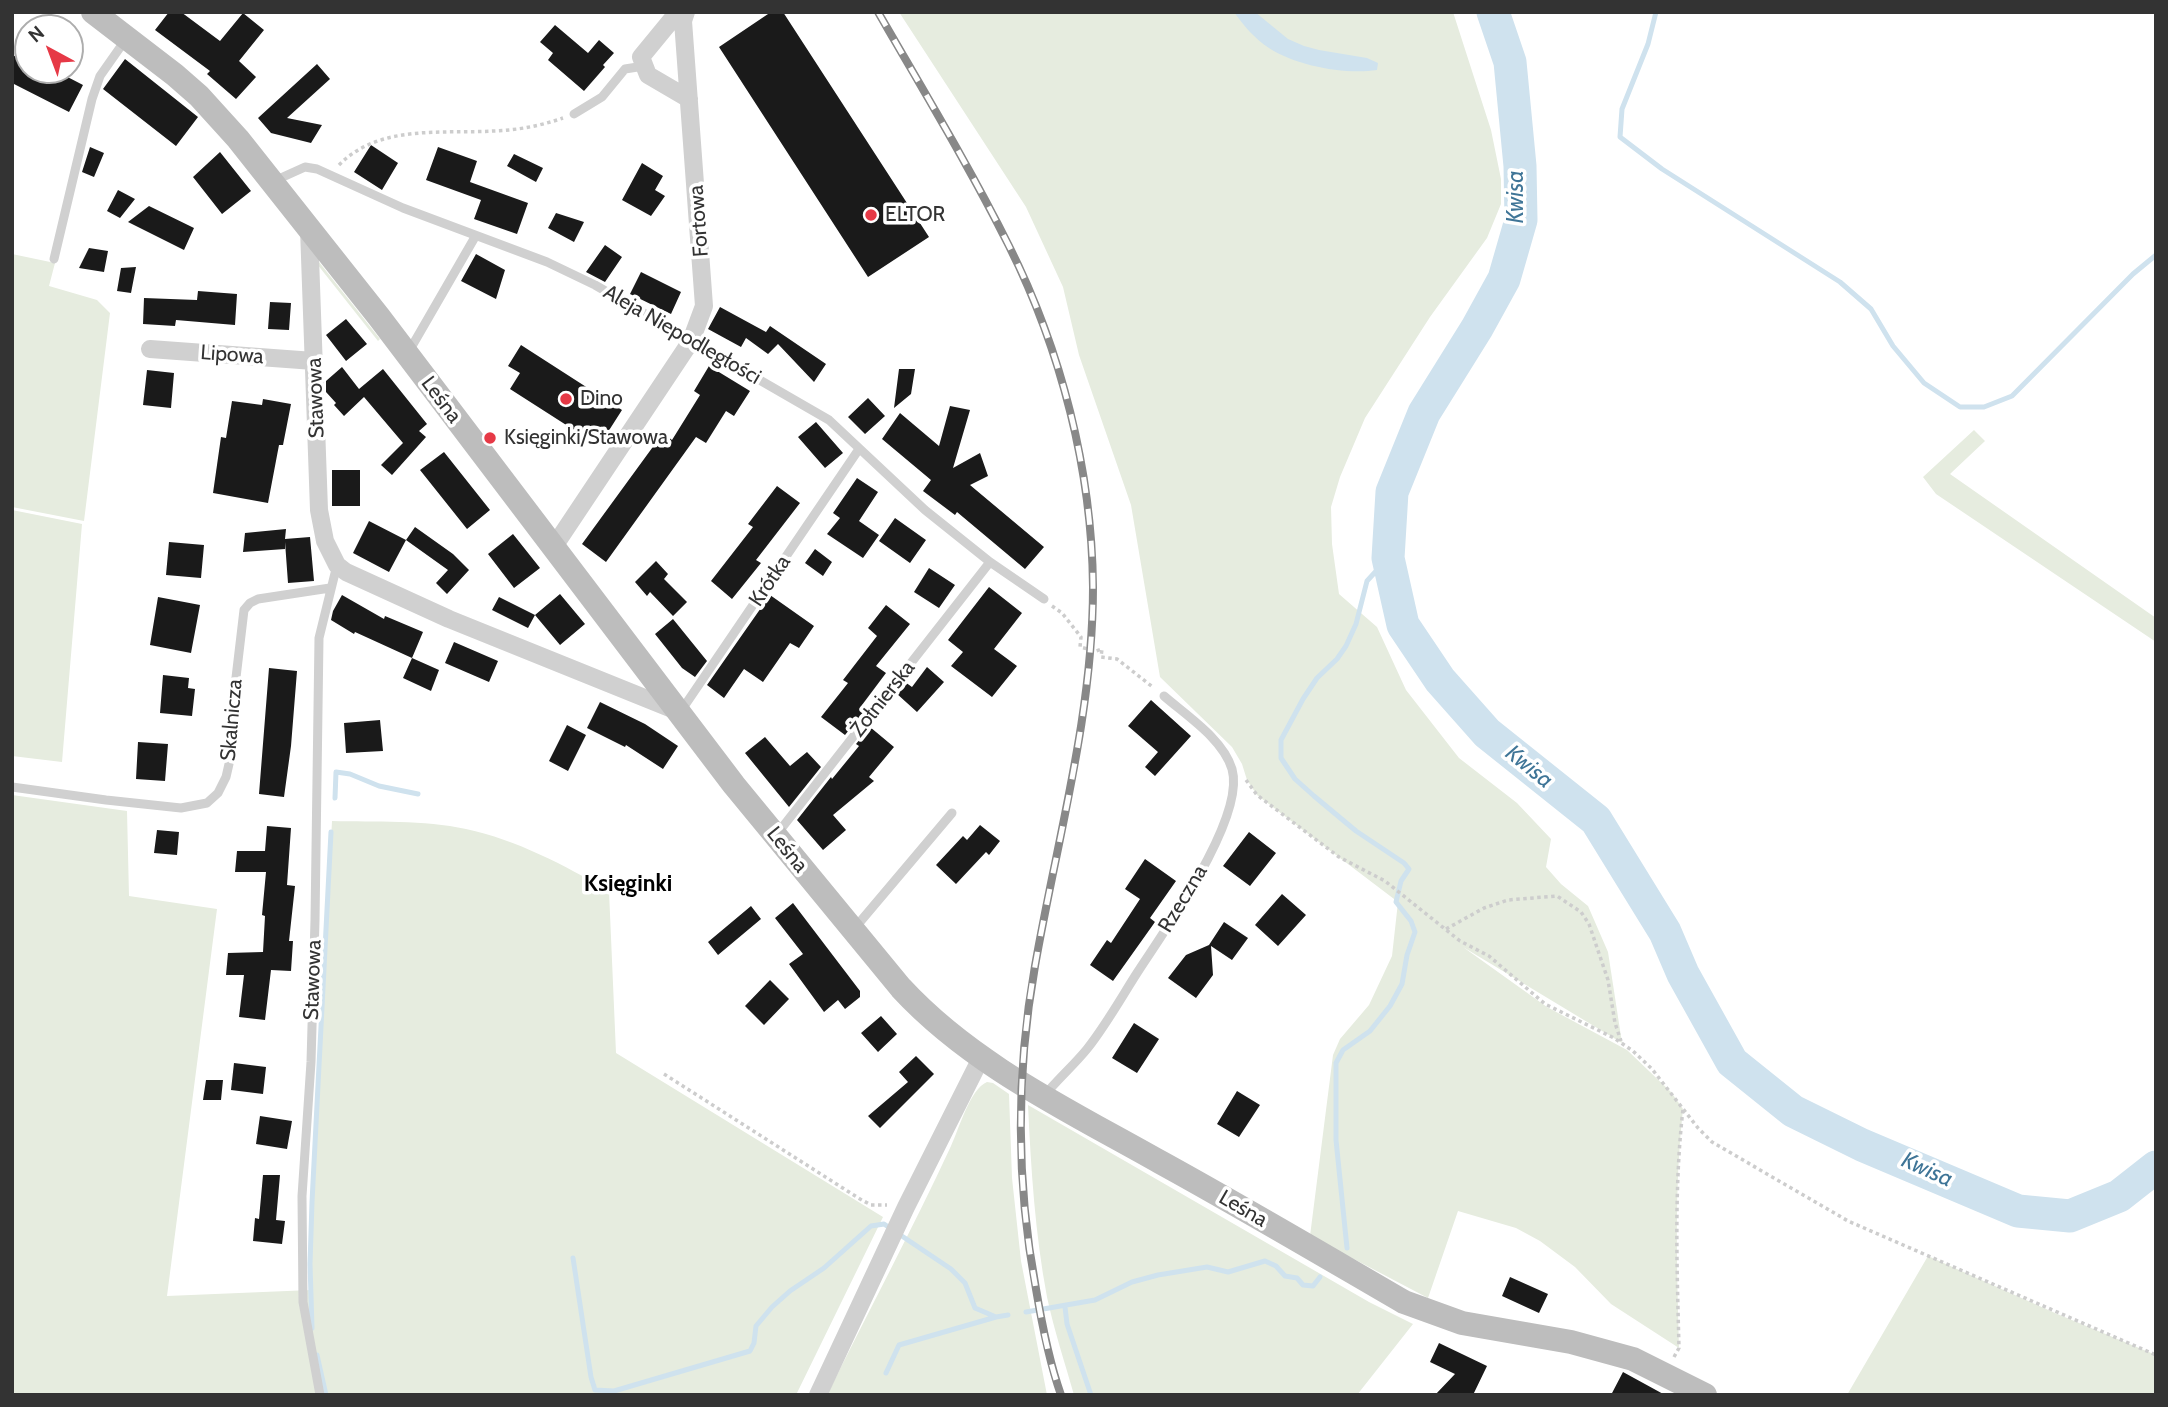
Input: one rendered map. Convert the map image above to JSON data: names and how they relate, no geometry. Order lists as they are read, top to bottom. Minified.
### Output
{"streets":{"main road":["Leśna"],"street":["Fortowa","Lipowa","Stawowa"],"lane":["Aleja Niepodległości","Krótka","Żołnierska","Skalnicza","Rzeczna"]},"crossings":[["Fortowa","Aleja Niepodległości"],["Fortowa","Leśna"],["Aleja Niepodległości","Leśna"],["Aleja Niepodległości","Krótka"],["Aleja Niepodległości","Żołnierska"],["Lipowa","Stawowa"],["Stawowa","Leśna"],["Stawowa","Skalnicza"],["Leśna","Krótka"],["Leśna","Żołnierska"],["Leśna","Rzeczna"]],"districts":["Księginki"],"water":["Kwisa"],"places":["ELTOR","Dino","Księginki/Stawowa"],"north":"top left"}
